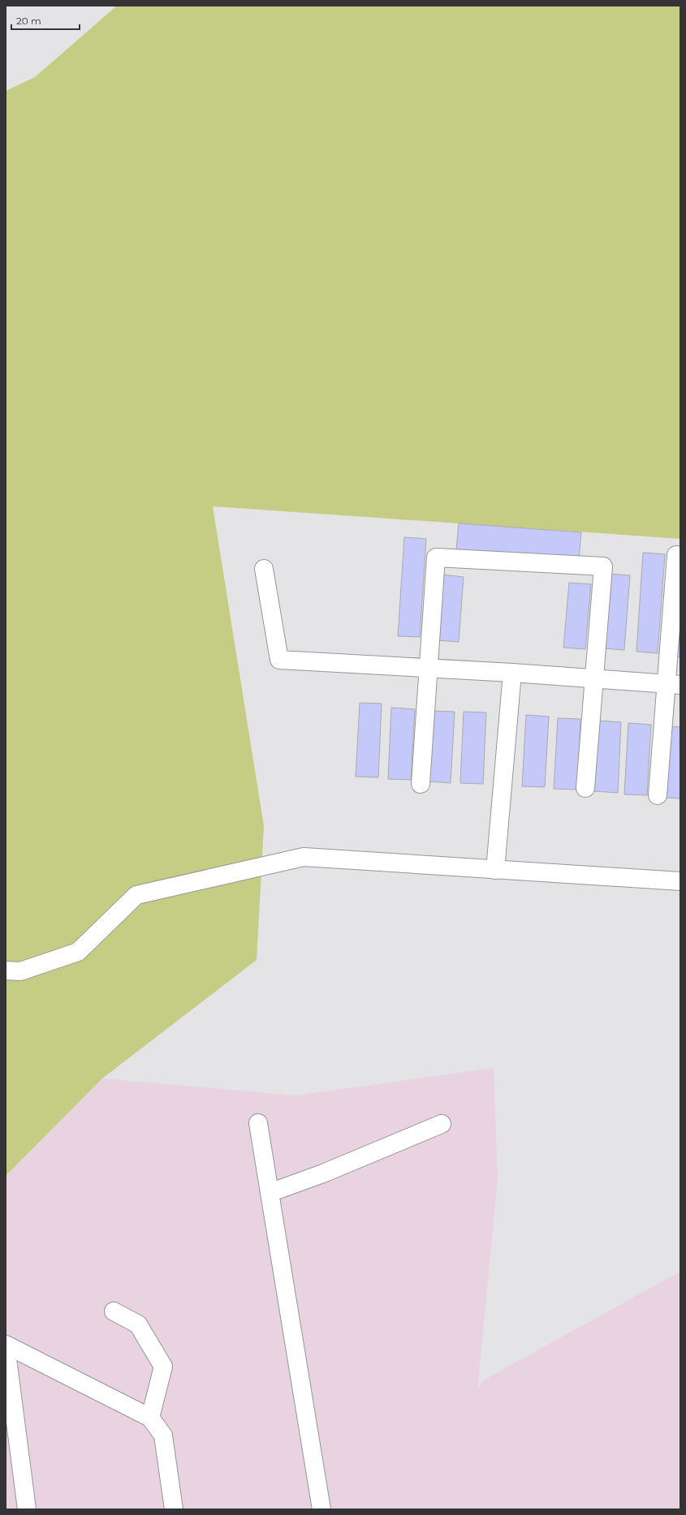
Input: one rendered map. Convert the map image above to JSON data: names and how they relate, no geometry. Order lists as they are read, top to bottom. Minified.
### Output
{"scale_bar":"20 m"}
